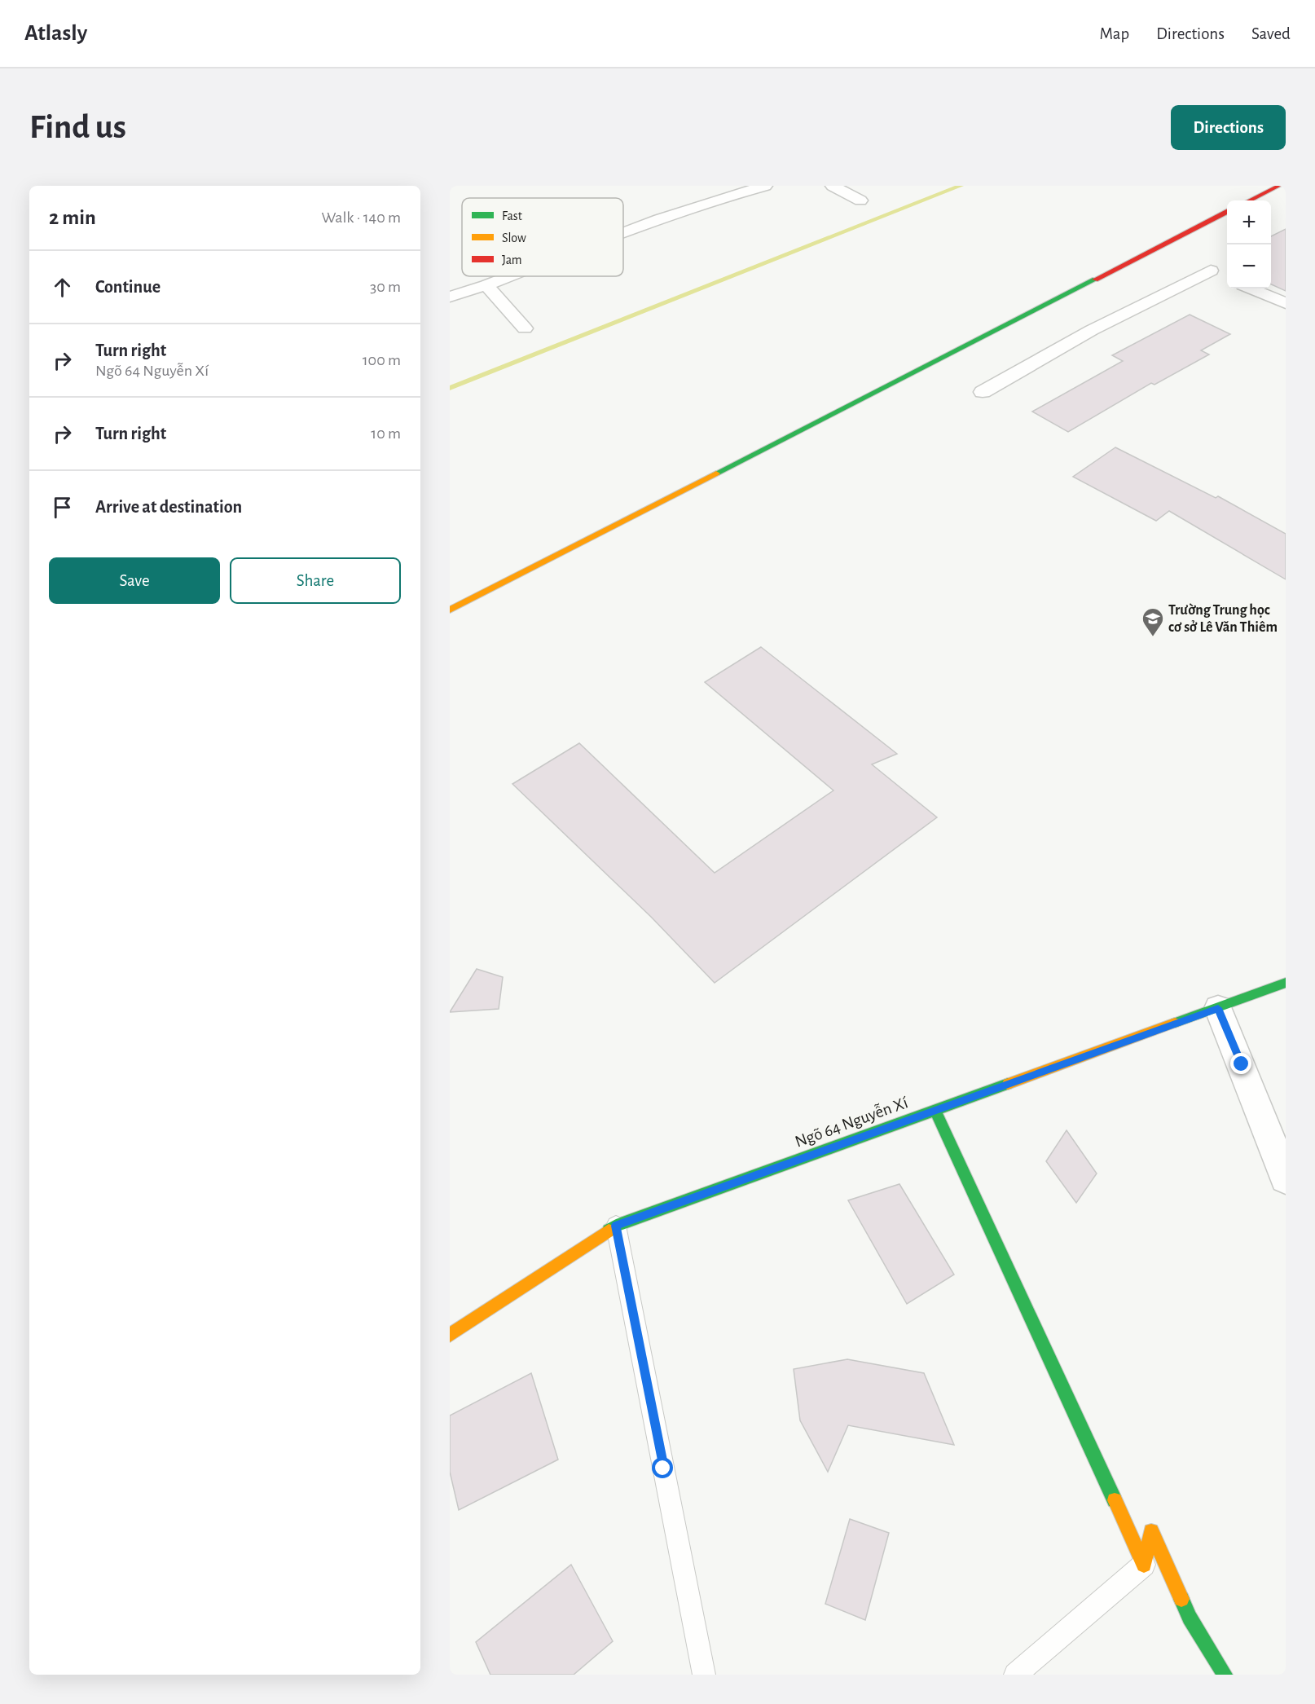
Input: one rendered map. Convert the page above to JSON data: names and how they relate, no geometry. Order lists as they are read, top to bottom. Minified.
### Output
{"streets":{"street":["Ngõ 64 Nguyễn Xí"]},"places":{"school or university":["Trường Trung học cơ sở Lê Văn Thiêm"]},"legend":["Fast","Slow","Jam"],"page":{"header":"Atlasly","nav":["Map","Directions","Saved"],"buttons":["Directions",["Save","Share"]],"title":"Find us","heading":["2 min","Walk · 140 m"],"map_buttons":["+","−"],"list":[["Continue","30 m"],["Turn right","Ngõ 64 Nguyễn Xí","100 m"],["Turn right","10 m"],"Arrive at destination"]}}
